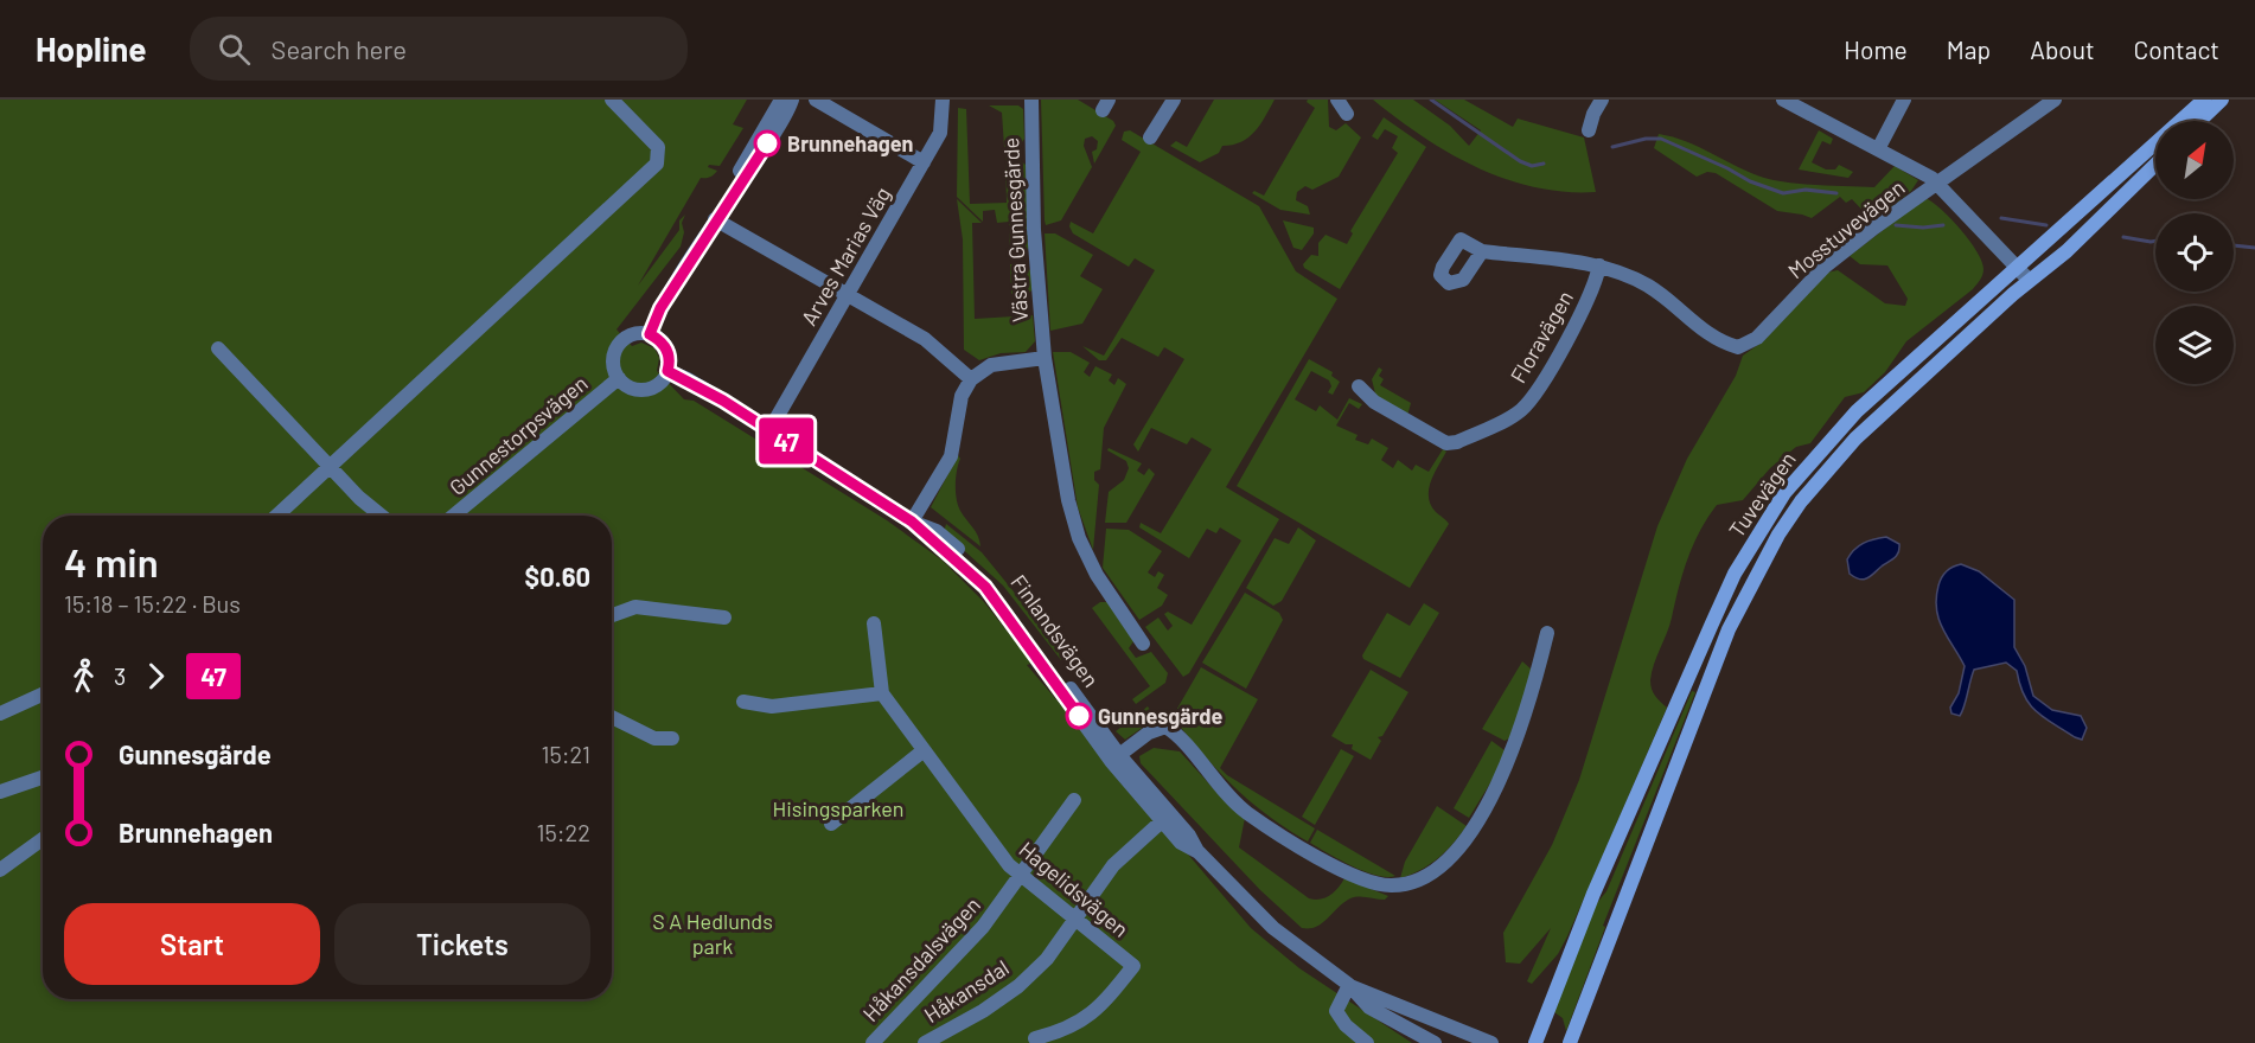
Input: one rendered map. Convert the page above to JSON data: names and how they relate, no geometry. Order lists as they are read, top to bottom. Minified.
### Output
{"streets":{"main road":["Tuvevägen"],"street":["Mosstuvevägen","Västra Gunnesgärde","Arves Marias Väg","Floravägen","Gunnestorpsvägen","Finlandsvägen","Hagelidsvägen","Håkansdalsvägen","Håkansdal"]},"crossings":[["Mosstuvevägen","Floravägen"],["Arves Marias Väg","Finlandsvägen"],["Gunnestorpsvägen","Finlandsvägen"],["Finlandsvägen","Håkansdal"],["Hagelidsvägen","Håkansdalsvägen"],["Hagelidsvägen","Håkansdal"]],"parks":["Hisingsparken","S A Hedlunds park"],"places":["Brunnehagen","Gunnesgärde"],"lines":["bus line 47"],"north":"top right","page":{"header":"Hopline","search":"Search here","nav":["Home","Map","About","Contact"],"on_map":"47","heading":["4 min","15:18 – 15:22 · Bus","$0.60"],"legs":["3","47"],"list":[{"name":"Gunnesgärde","value":"15:21"},{"name":"Brunnehagen","value":"15:22"}],"buttons":["Start","Tickets"]}}
